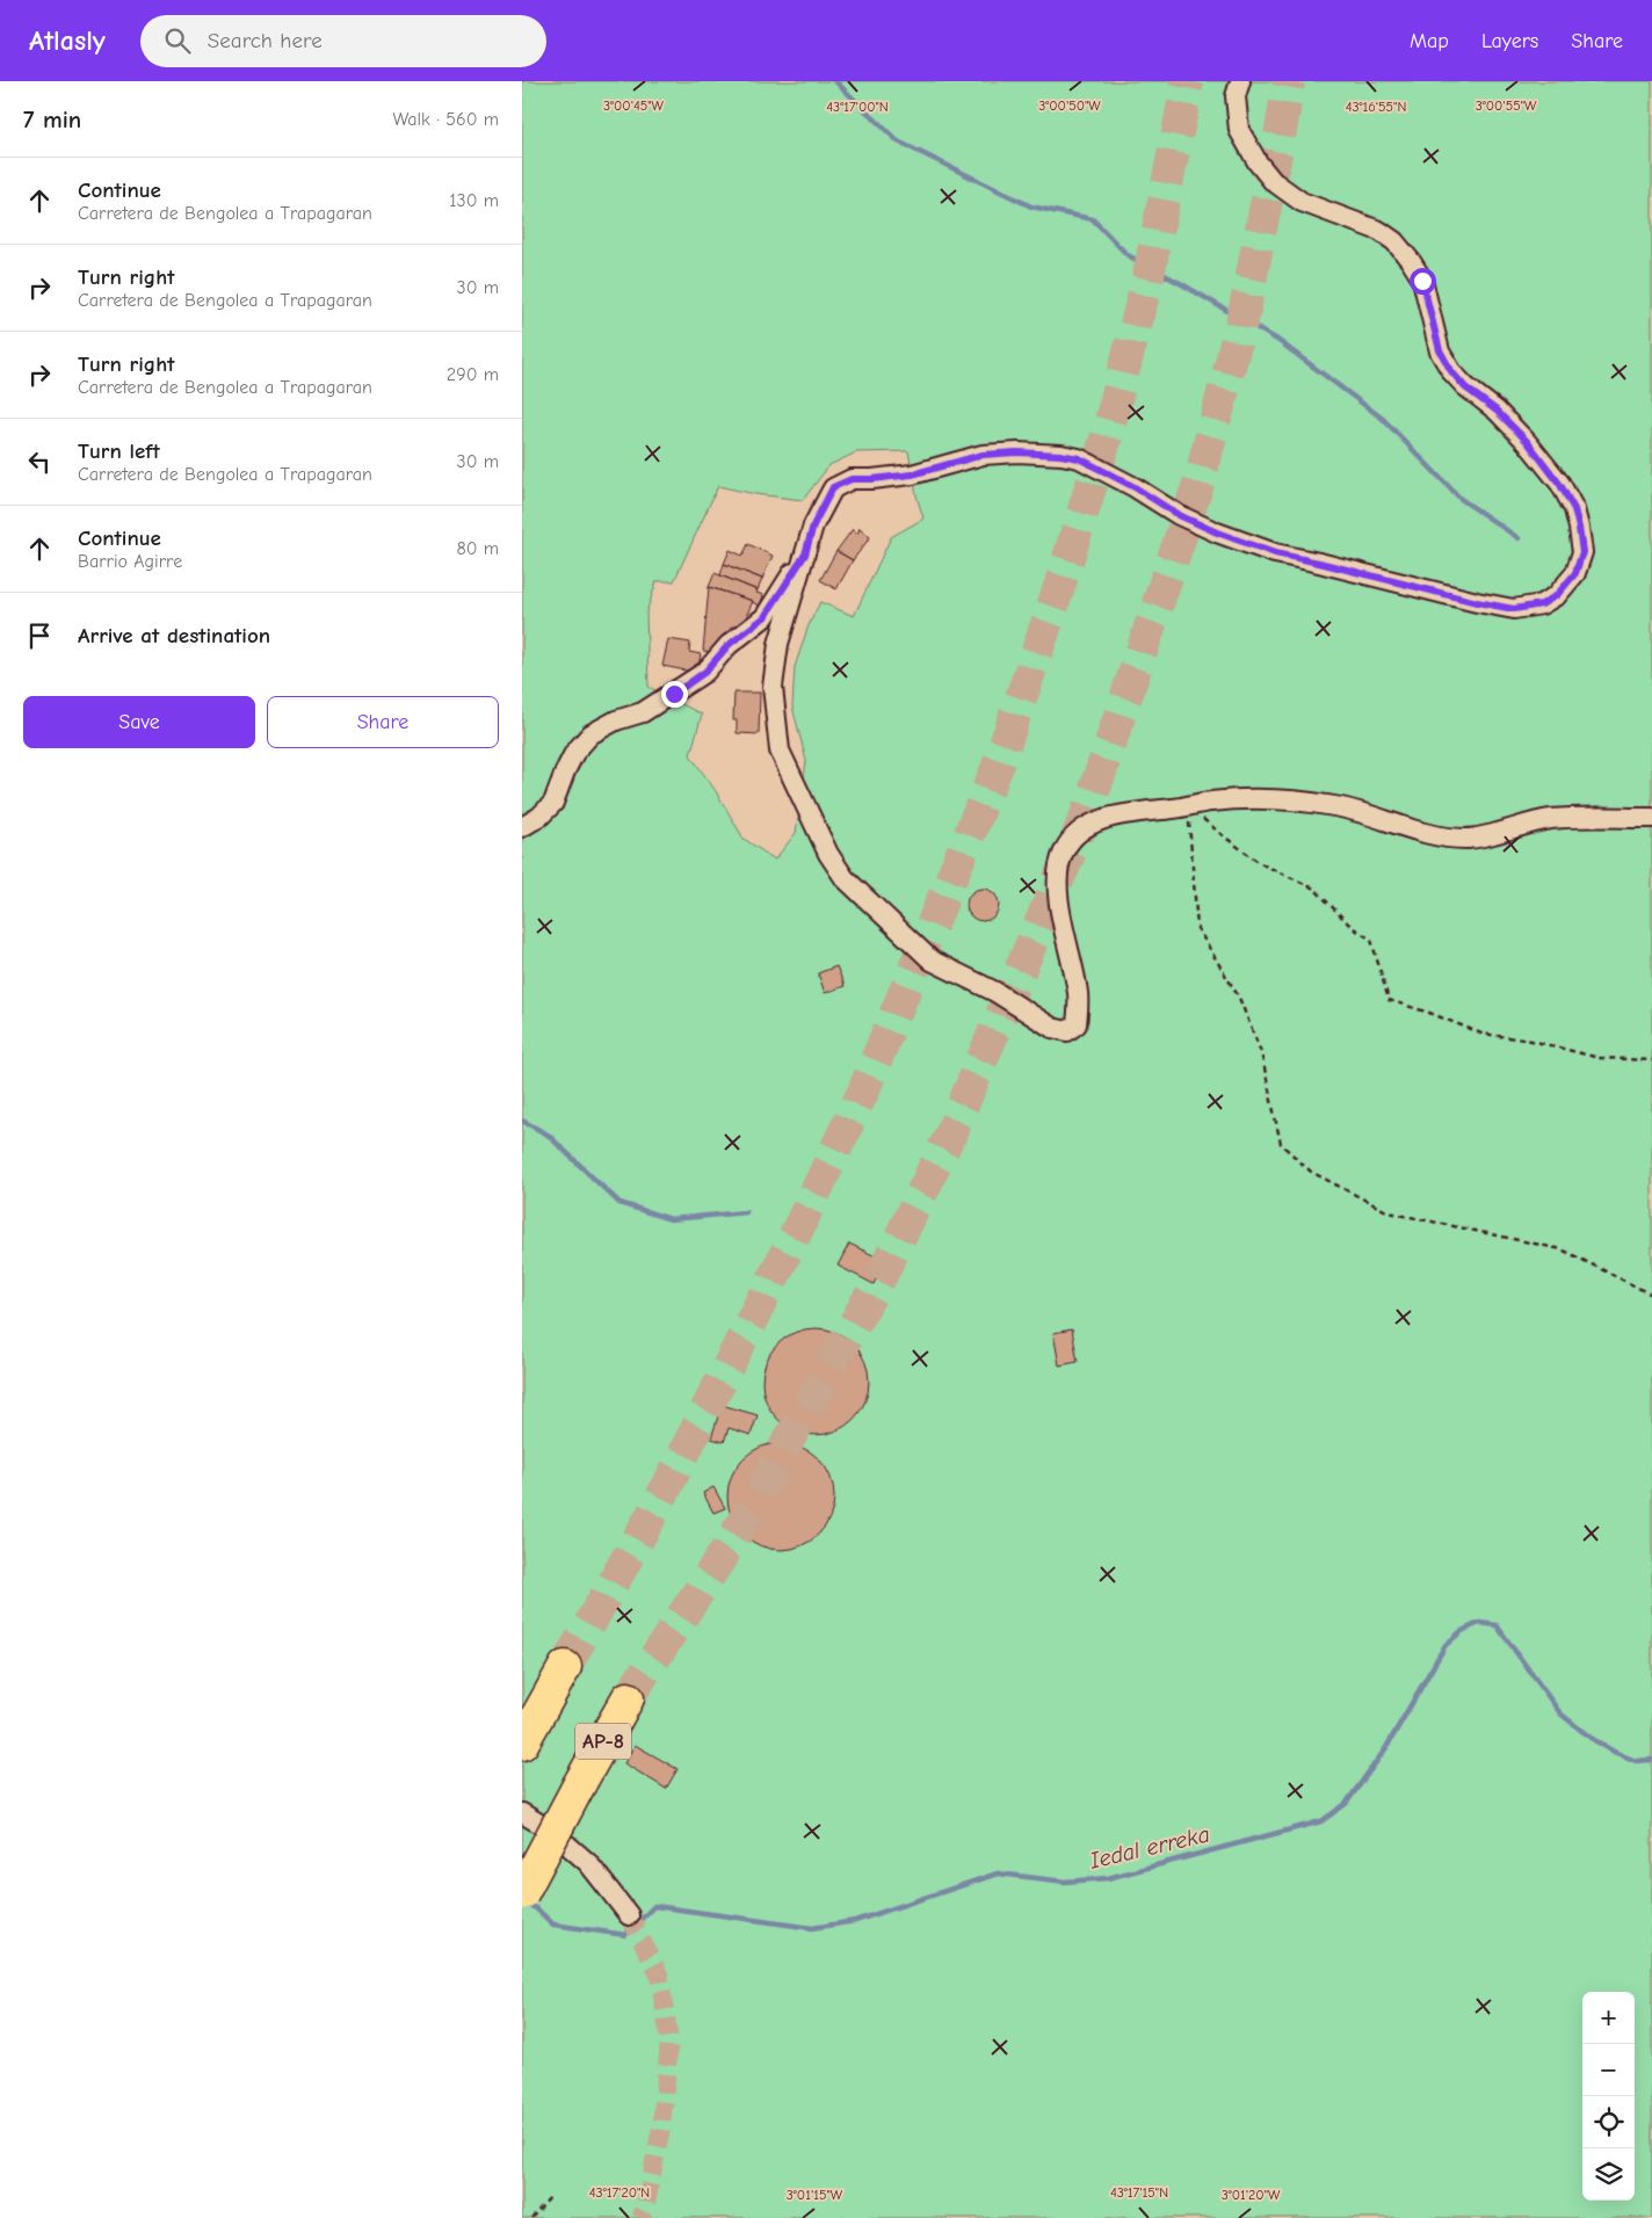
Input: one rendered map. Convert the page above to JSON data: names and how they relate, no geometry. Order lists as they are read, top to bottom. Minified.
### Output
{"streets":{"highway":["AP-8"]},"water":["Iedal erreka"],"page":{"header":"Atlasly","search":"Search here","nav":["Map","Layers","Share"],"heading":["7 min","Walk · 560 m"],"list":[["Continue","Carretera de Bengolea a Trapagaran","130 m"],["Turn right","Carretera de Bengolea a Trapagaran","30 m"],["Turn right","Carretera de Bengolea a Trapagaran","290 m"],["Turn left","Carretera de Bengolea a Trapagaran","30 m"],["Continue","Barrio Agirre","80 m"],"Arrive at destination"],"buttons":["Save","Share"],"map_buttons":["+","−"]},"coordinates":["3°00'45\"W","3°00'50\"W","3°00'55\"W","43°17'00\"N","43°16'55\"N","43°17'20\"N","43°17'15\"N","3°01'15\"W","3°01'20\"W"]}
